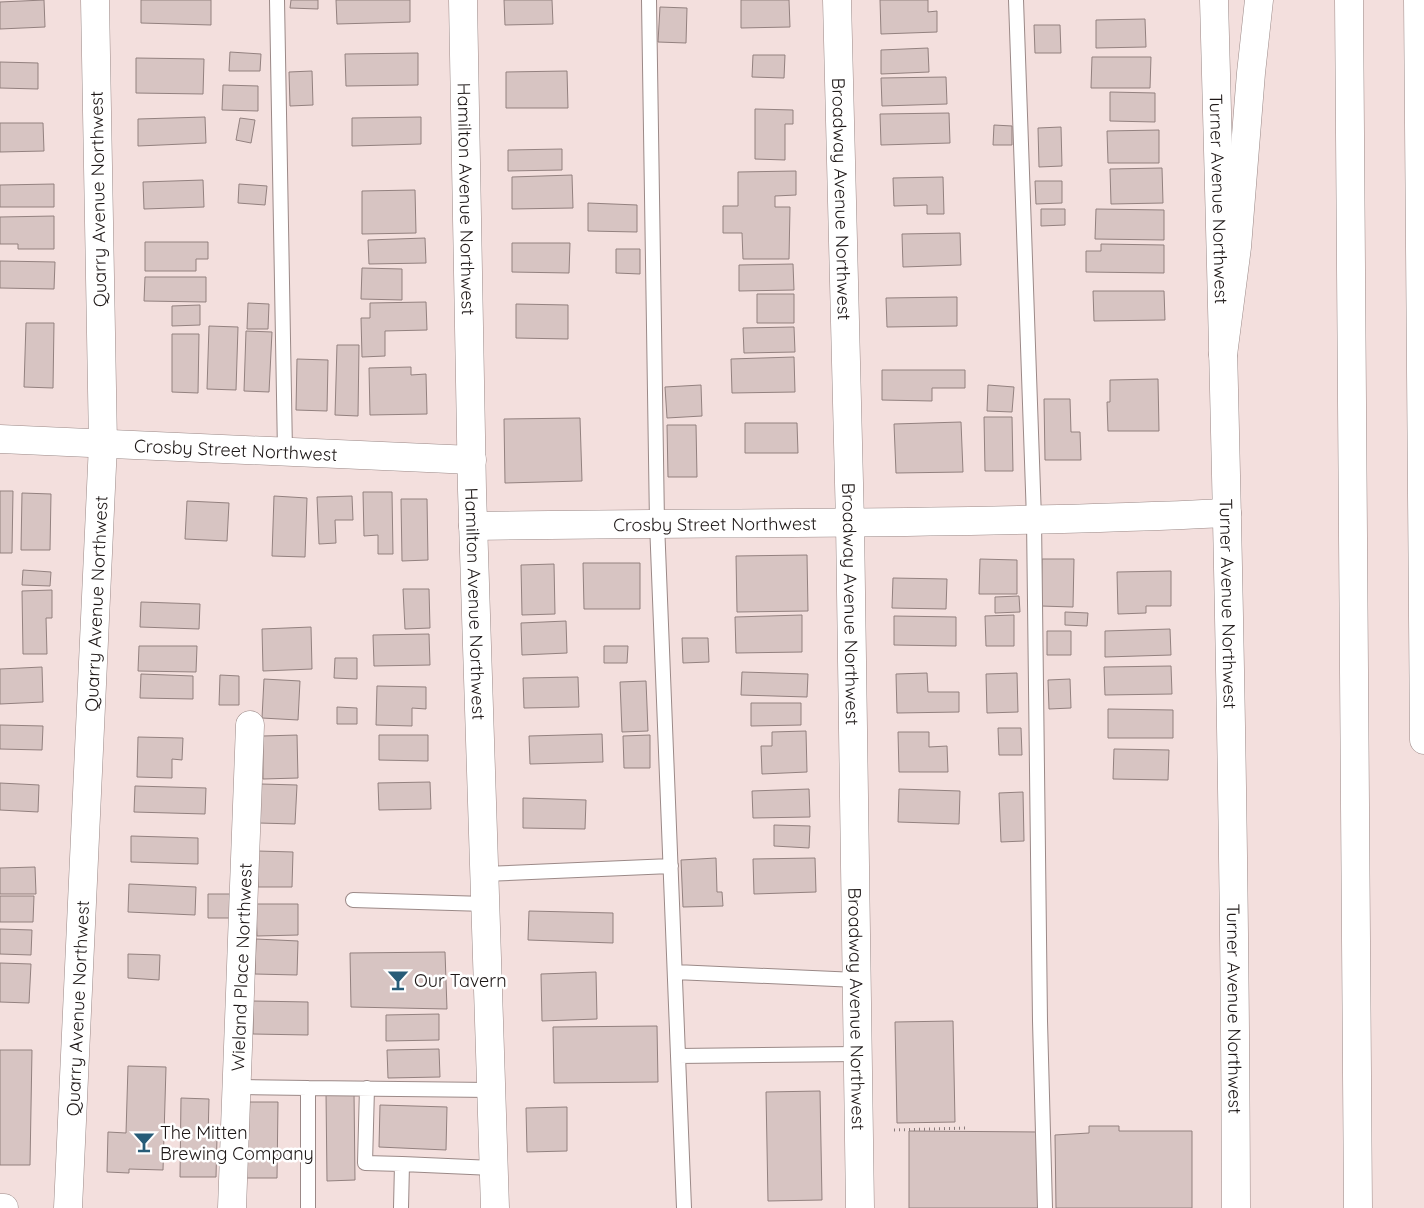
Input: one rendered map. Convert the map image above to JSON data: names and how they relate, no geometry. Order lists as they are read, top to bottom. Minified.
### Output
{"streets":{"main road":["Quarry Avenue Northwest","Hamilton Avenue Northwest","Broadway Avenue Northwest","Turner Avenue Northwest","Crosby Street Northwest","Wieland Place Northwest"]},"crossings":[["Quarry Avenue Northwest","Crosby Street Northwest"],["Hamilton Avenue Northwest","Crosby Street Northwest"],["Broadway Avenue Northwest","Crosby Street Northwest"],["Turner Avenue Northwest","Crosby Street Northwest"]],"places":{"bar":["Our Tavern","The Mitten Brewing Company"]}}
